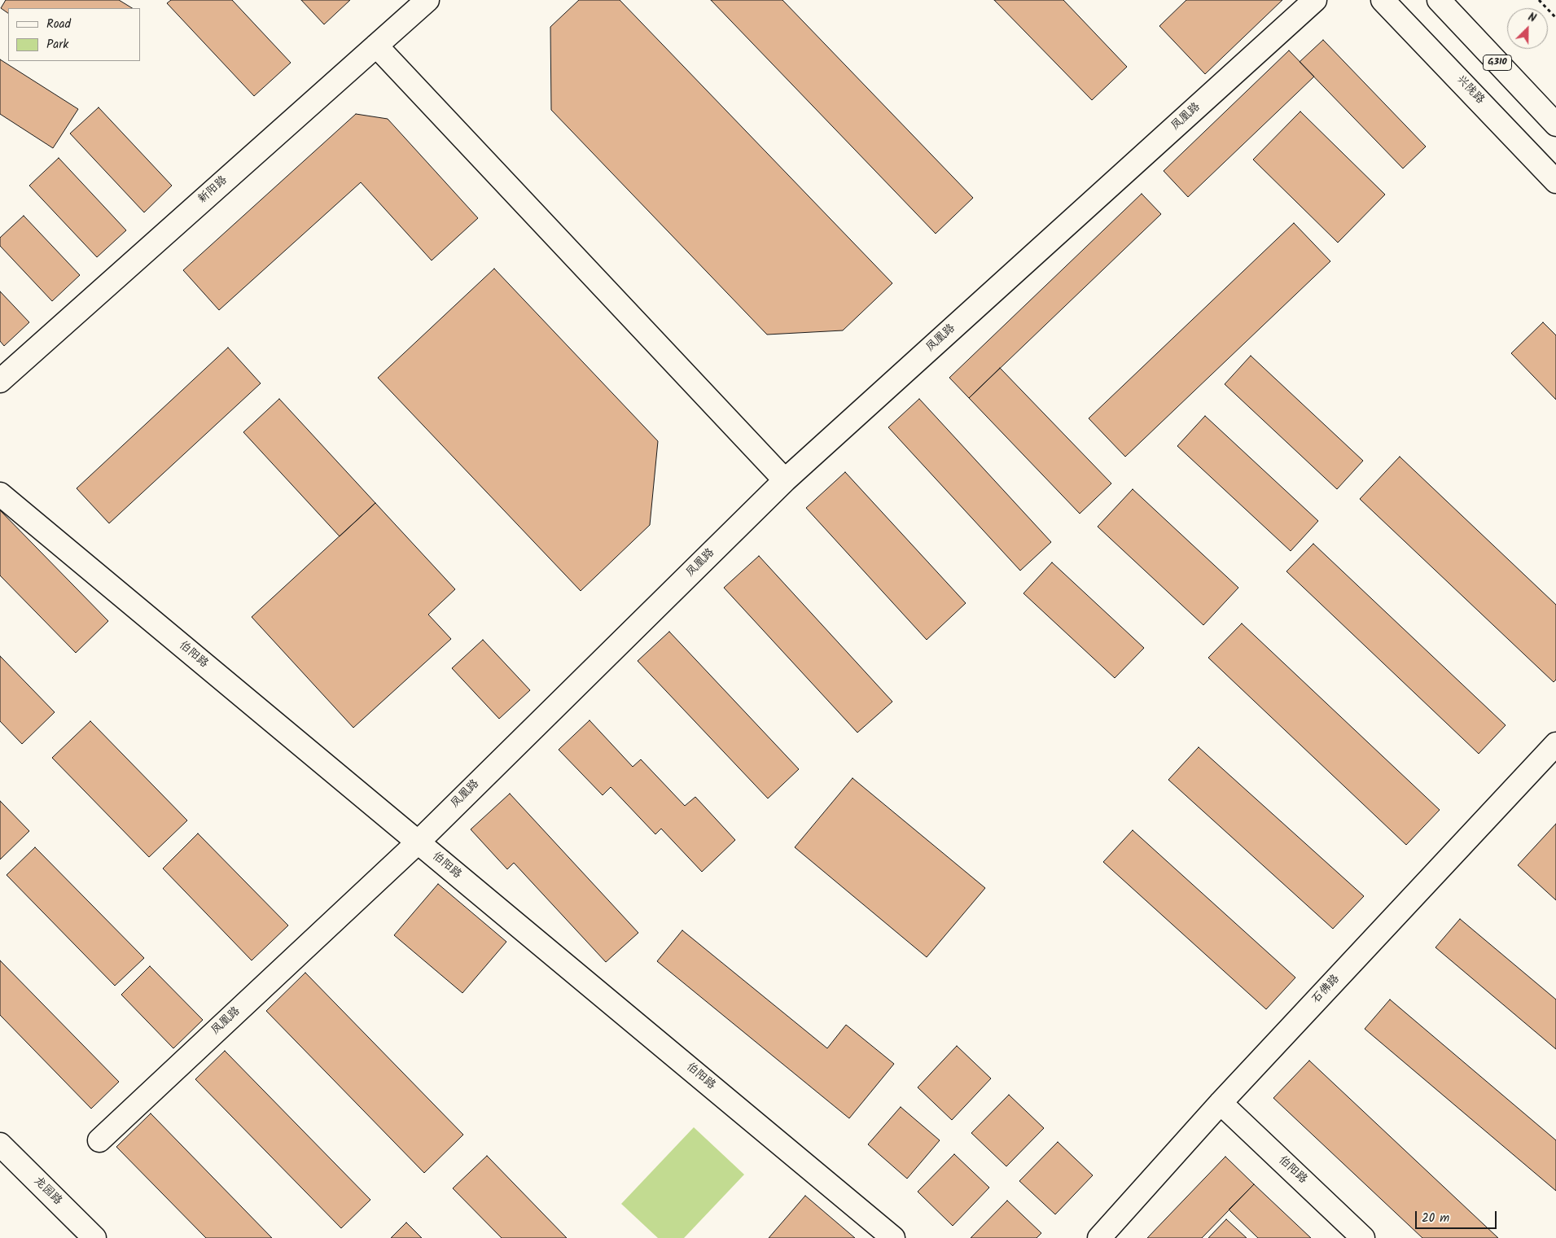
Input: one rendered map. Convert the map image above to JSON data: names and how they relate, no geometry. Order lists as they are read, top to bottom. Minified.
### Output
{"streets":{"main road":["G310","兴陇路","凤凰路","新阳路","伯阳路","石佛路","龙园路"]},"crossings":[["凤凰路","伯阳路"],["伯阳路","石佛路"]],"legend":["Road","Park"],"scale_bar":"20 m","north":"top right"}
